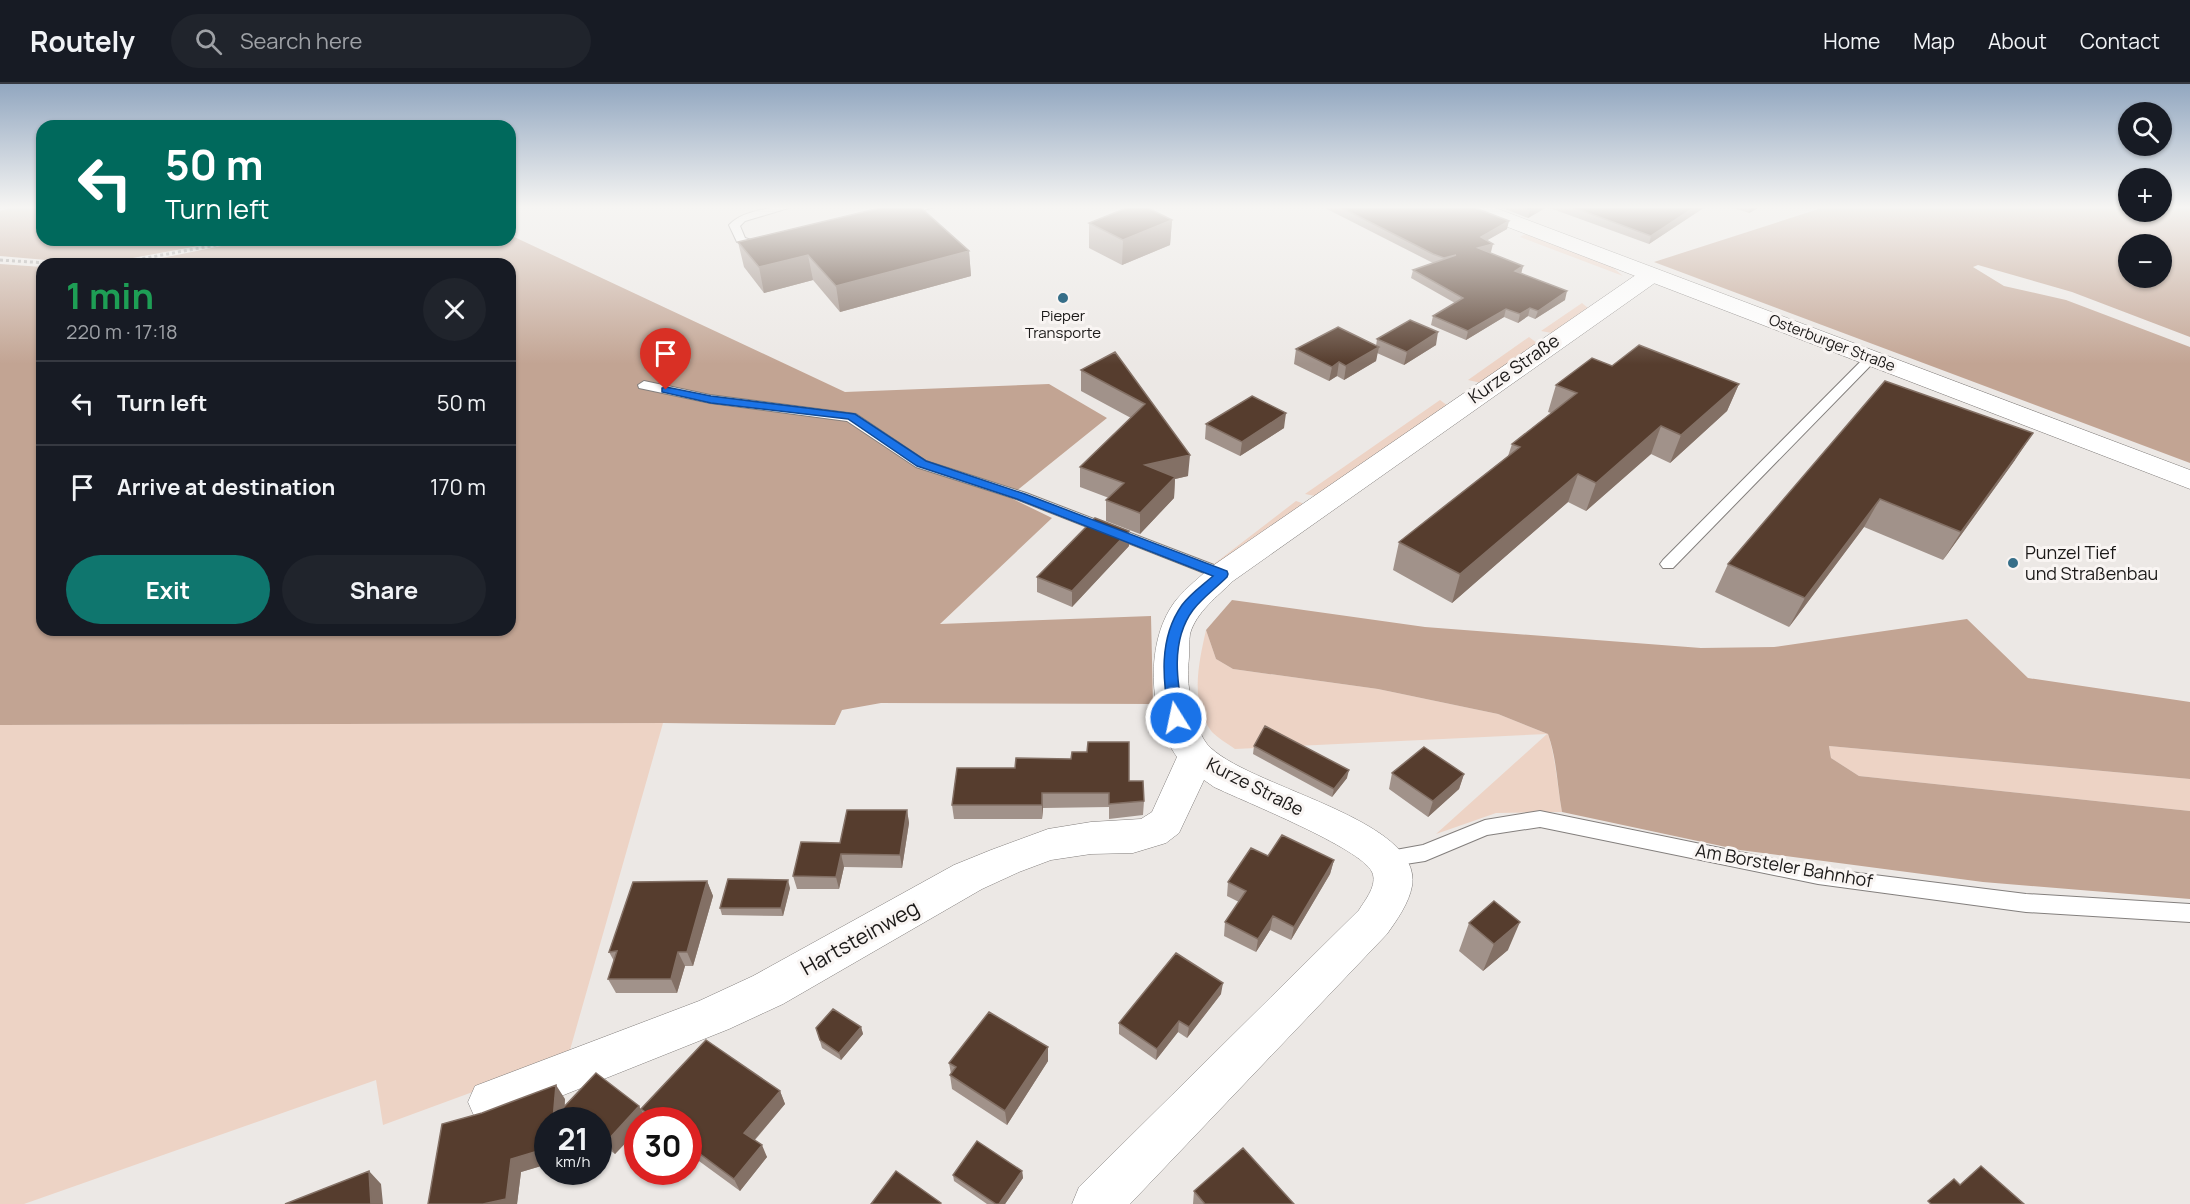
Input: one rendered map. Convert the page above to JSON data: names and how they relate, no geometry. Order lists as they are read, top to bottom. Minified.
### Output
{"streets":{"street":["Osterburger Straße","Kurze Straße","Hartsteinweg"],"lane":["Am Borsteler Bahnhof"]},"crossings":[["Osterburger Straße","Kurze Straße"],["Kurze Straße","Am Borsteler Bahnhof"],["Kurze Straße","Hartsteinweg"]],"places":["Pieper Transporte","Punzel Tief und Straßenbau"],"page":{"header":"Routely","search":"Search here","nav":["Home","Map","About","Contact"],"map_buttons":["+","−"],"turn":["50 m","Turn left"],"heading":["1 min","220 m · 17:18"],"list":[{"name":"Turn left","value":"50 m"},{"name":"Arrive at destination","value":"170 m"}],"buttons":["Exit","Share"],"speed":"21 km/h","limit":"30"}}
